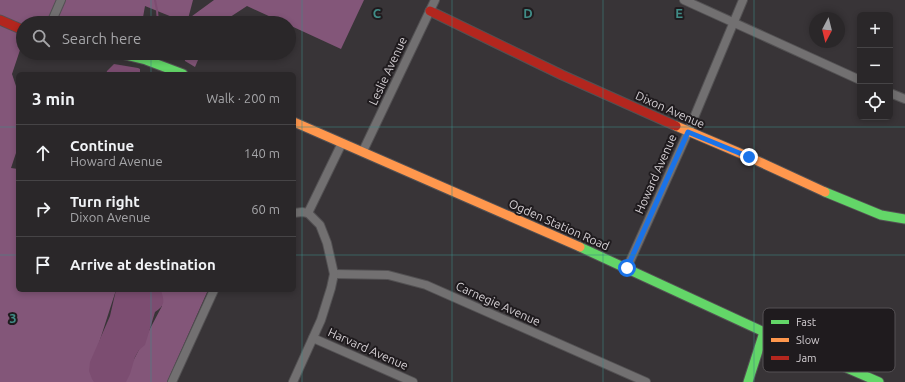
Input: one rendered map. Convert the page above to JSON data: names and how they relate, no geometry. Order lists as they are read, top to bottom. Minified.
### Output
{"streets":{"street":["Leslie Avenue","Dixon Avenue","Howard Avenue","Ogden Station Road","Carnegie Avenue","Harvard Avenue"]},"crossings":[["Leslie Avenue","Dixon Avenue"],["Leslie Avenue","Ogden Station Road"],["Dixon Avenue","Howard Avenue"],["Howard Avenue","Ogden Station Road"]],"legend":["Fast","Slow","Jam"],"north":"bottom","page":{"map_buttons":["+","−"],"search":"Search here","heading":["3 min","Walk · 200 m"],"list":[["Continue","Howard Avenue","140 m"],["Turn right","Dixon Avenue","60 m"],"Arrive at destination"]},"grid":{"columns":["C","D","E"],"rows":["3"]}}
